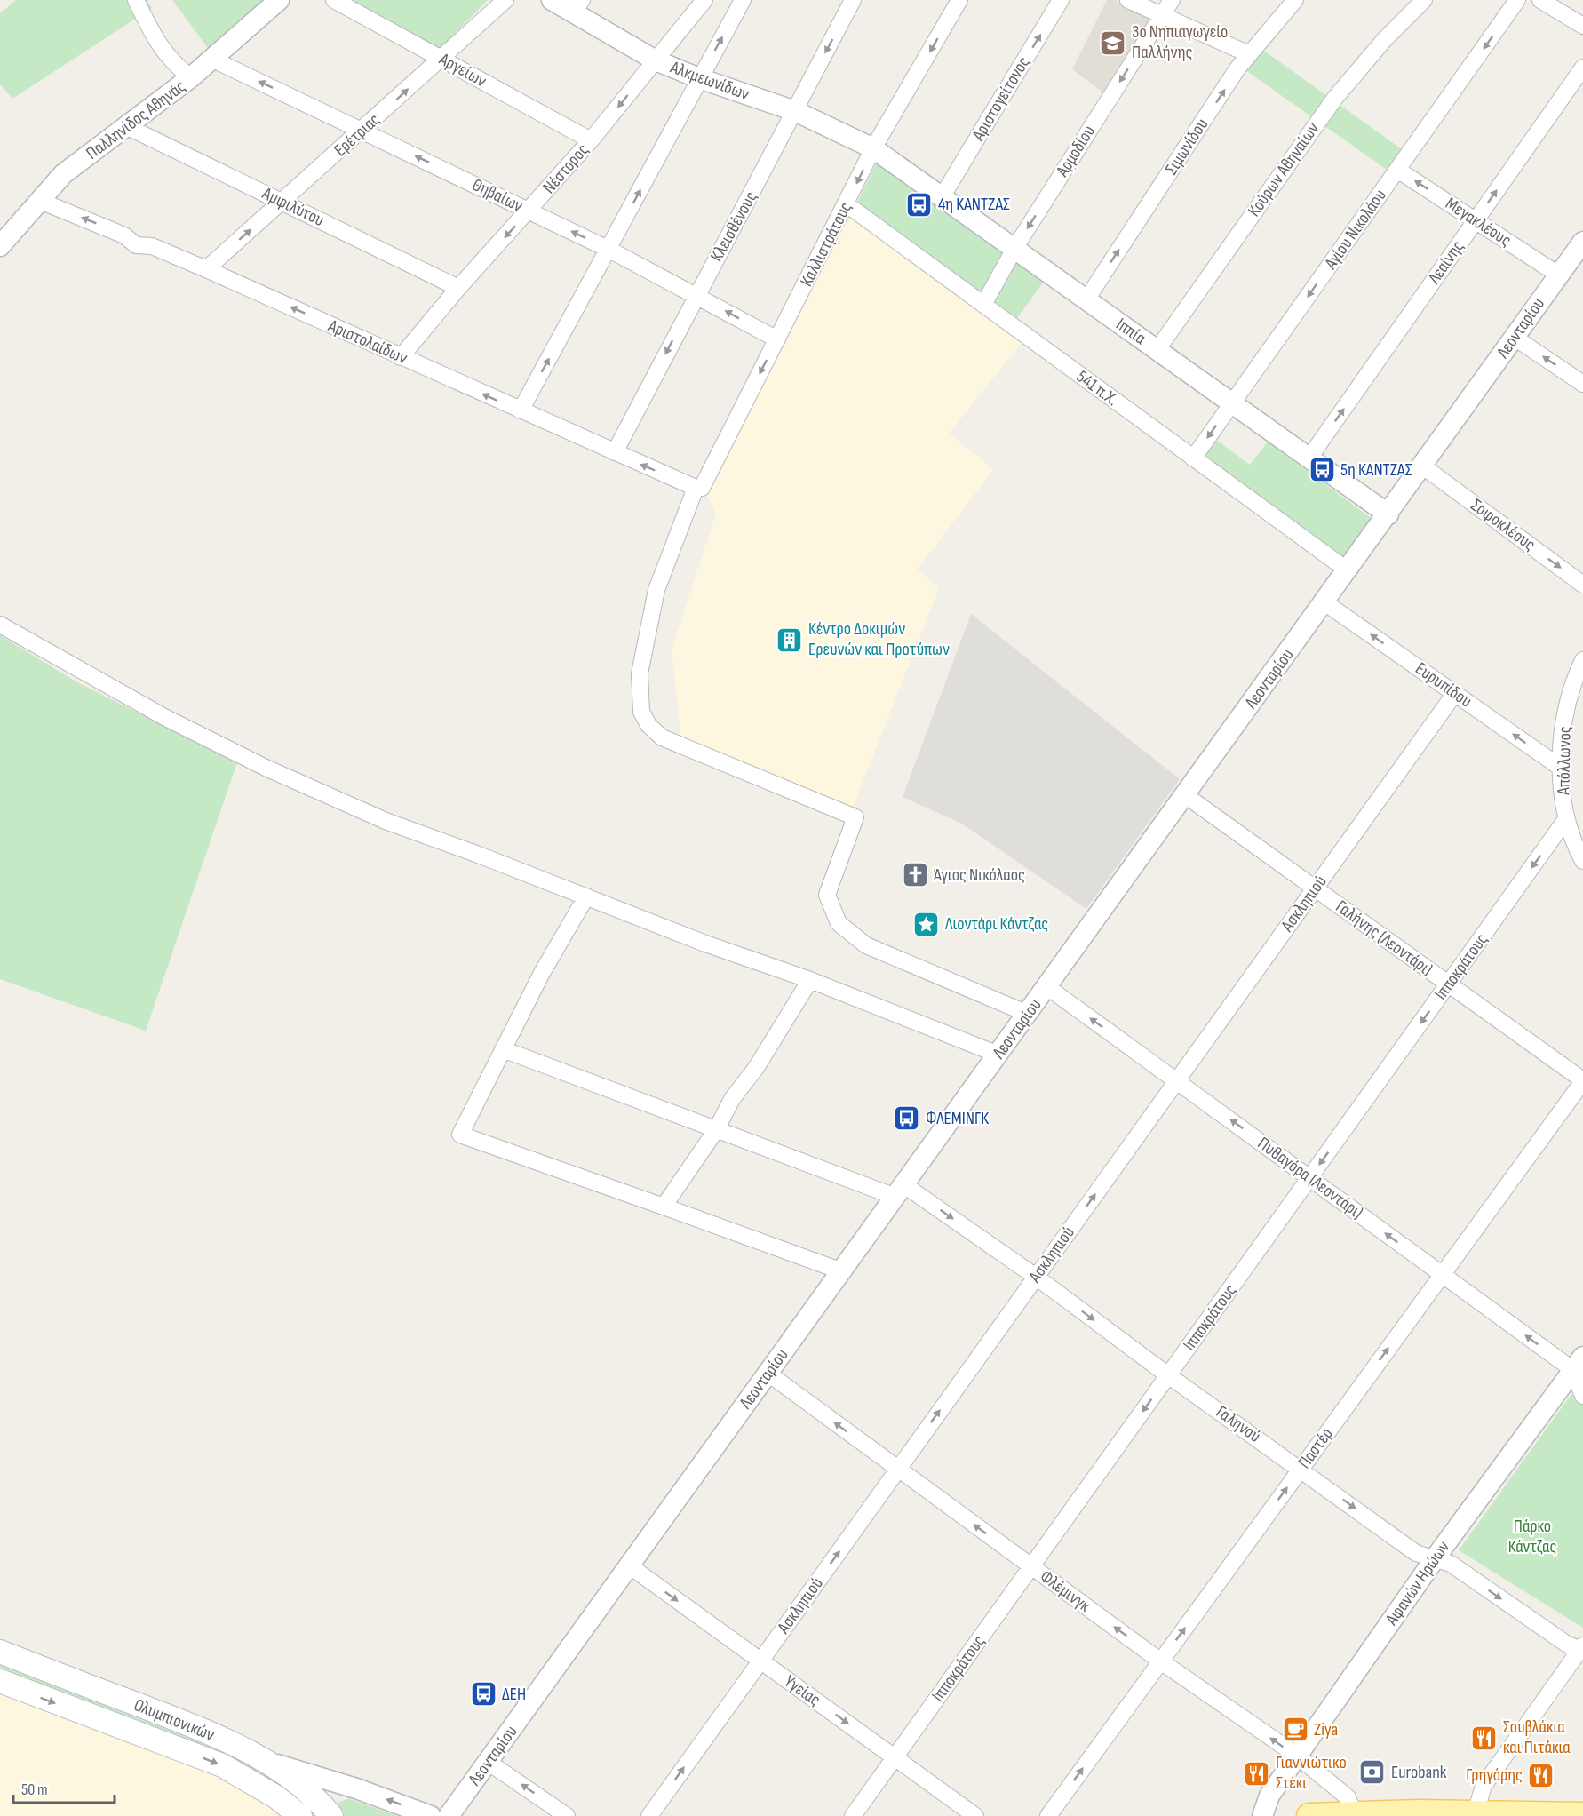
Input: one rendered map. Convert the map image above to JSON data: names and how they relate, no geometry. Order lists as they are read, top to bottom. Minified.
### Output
{"streets":{"main road":["Ολυμπιονικών"],"street":["Αργείων","Αλκμεωνίδων","Αριστογείτονος","Παλληνίδος Αθηνάς","Ερέτριας","Σιμωνίδου","Αρμοδίου","Νέστορος","Κούρων Αθηναίων","Θηβαίων","Αμφιλύτου","Μεγακλέους","Κλεισθένους","Αγίου Νικολάου","Καλλιστράτους","Λεαίνης","Λεονταρίου","Ιππία","Αριστολαίδων","541 π.Χ.","Σοφοκλέους","Ευρυπίδου","Απόλλωνος","Ασκληπιού","Γαλήνης (Λεοντάρι)","Ιπποκράτους","Πυθαγόρα (Λεοντάρι)","Γαληνού","Παστέρ","Αφανών Ηρώων","Φλέμινγκ","Υγείας"]},"crossings":[["Αργείων","Ερέτριας"],["Αργείων","Νέστορος"],["Αλκμεωνίδων","Νέστορος"],["Αλκμεωνίδων","Κλεισθένους"],["Αλκμεωνίδων","Καλλιστράτους"],["Αλκμεωνίδων","Ιππία"],["Αριστογείτονος","Ιππία"],["Παλληνίδος Αθηνάς","Θηβαίων"],["Παλληνίδος Αθηνάς","Αμφιλύτου"],["Παλληνίδος Αθηνάς","Αριστολαίδων"],["Ερέτριας","Θηβαίων"],["Ερέτριας","Αμφιλύτου"],["Ερέτριας","Αριστολαίδων"],["Σιμωνίδου","Ιππία"],["Αρμοδίου","Ιππία"],["Αρμοδίου","541 π.Χ."],["Νέστορος","Θηβαίων"],["Νέστορος","Αμφιλύτου"],["Νέστορος","Αριστολαίδων"],["Κούρων Αθηναίων","Ιππία"],["Θηβαίων","Κλεισθένους"],["Θηβαίων","Καλλιστράτους"],["Μεγακλέους","Αγίου Νικολάου"],["Μεγακλέους","Λεαίνης"],["Μεγακλέους","Λεονταρίου"],["Κλεισθένους","Αριστολαίδων"],["Αγίου Νικολάου","Ιππία"],["Αγίου Νικολάου","541 π.Χ."],["Καλλιστράτους","Ιππία"],["Καλλιστράτους","Αριστολαίδων"],["Καλλιστράτους","541 π.Χ."],["Λεαίνης","Ιππία"],["Λεονταρίου","Ιππία"],["Λεονταρίου","541 π.Χ."],["Λεονταρίου","Σοφοκλέους"],["Λεονταρίου","Ευρυπίδου"],["Λεονταρίου","Γαλήνης (Λεοντάρι)"],["Λεονταρίου","Πυθαγόρα (Λεοντάρι)"],["Λεονταρίου","Γαληνού"],["Λεονταρίου","Φλέμινγκ"],["Λεονταρίου","Υγείας"],["Ευρυπίδου","Απόλλωνος"],["Ευρυπίδου","Ασκληπιού"],["Απόλλωνος","Ιπποκράτους"],["Ασκληπιού","Γαλήνης (Λεοντάρι)"],["Ασκληπιού","Πυθαγόρα (Λεοντάρι)"],["Ασκληπιού","Γαληνού"],["Ασκληπιού","Φλέμινγκ"],["Ασκληπιού","Υγείας"],["Γαλήνης (Λεοντάρι)","Ιπποκράτους"],["Γαλήνης (Λεοντάρι)","Παστέρ"],["Ιπποκράτους","Πυθαγόρα (Λεοντάρι)"],["Ιπποκράτους","Γαληνού"],["Ιπποκράτους","Φλέμινγκ"],["Ιπποκράτους","Υγείας"],["Πυθαγόρα (Λεοντάρι)","Παστέρ"],["Πυθαγόρα (Λεοντάρι)","Αφανών Ηρώων"],["Γαληνού","Παστέρ"],["Γαληνού","Αφανών Ηρώων"],["Παστέρ","Φλέμινγκ"],["Αφανών Ηρώων","Φλέμινγκ"]],"one_way":["Αριστογείτονος","Ερέτριας","Σιμωνίδου","Αρμοδίου","Θηβαίων","Μεγακλέους","Αγίου Νικολάου","Καλλιστράτους","Λεαίνης","Αριστολαίδων","Σοφοκλέους","Ευρυπίδου","Ασκληπιού","Ιπποκράτους","Πυθαγόρα (Λεοντάρι)","Γαληνού","Παστέρ","Φλέμινγκ","Υγείας"],"parks":["Πάρκο Κάντζας"],"places":{"school or university":["3ο Νηπιαγωγείο Παλλήνης"],"bus stop":["4η ΚΑΝΤΖΑΣ","5η ΚΑΝΤΖΑΣ","ΦΛΕΜΙΝΓΚ","ΔΕΗ"],"building":["Κέντρο Δοκιμών Ερευνών και Προτύπων"],"church":["Άγιος Νικόλαος"],"place":["Λιοντάρι Κάντζας"],"cafe":["Ziya"],"restaurant":["Σουβλάκια και Πιτάκια","Γιαννιώτικο Στέκι","Γρηγόρης"],"bank":["Eurobank"]},"scale_bar":"50 m"}
